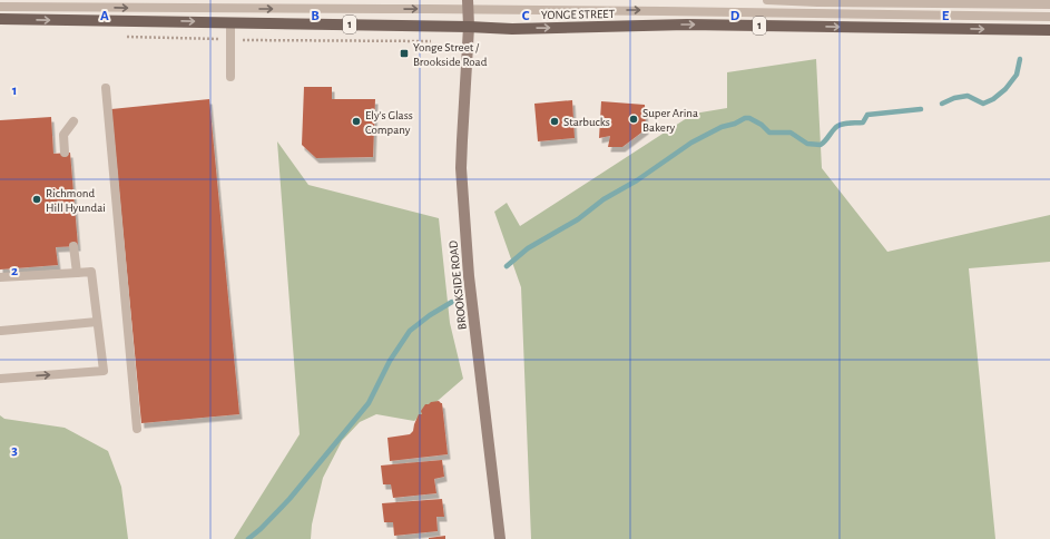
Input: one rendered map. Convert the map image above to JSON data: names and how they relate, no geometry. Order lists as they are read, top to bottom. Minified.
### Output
{"streets":{"main road":["YONGE STREET","1"],"street":["BROOKSIDE ROAD"]},"crossings":[["YONGE STREET","BROOKSIDE ROAD"]],"one_way":["YONGE STREET"],"places":{"transit":["Yonge Street / Brookside Road"],"other":["Super Arina Bakery","Ely's Glass Company","Starbucks","Richmond Hill Hyundai"]},"grid":{"columns":["A","B","C","D","E"],"rows":["1","2","3"]}}
